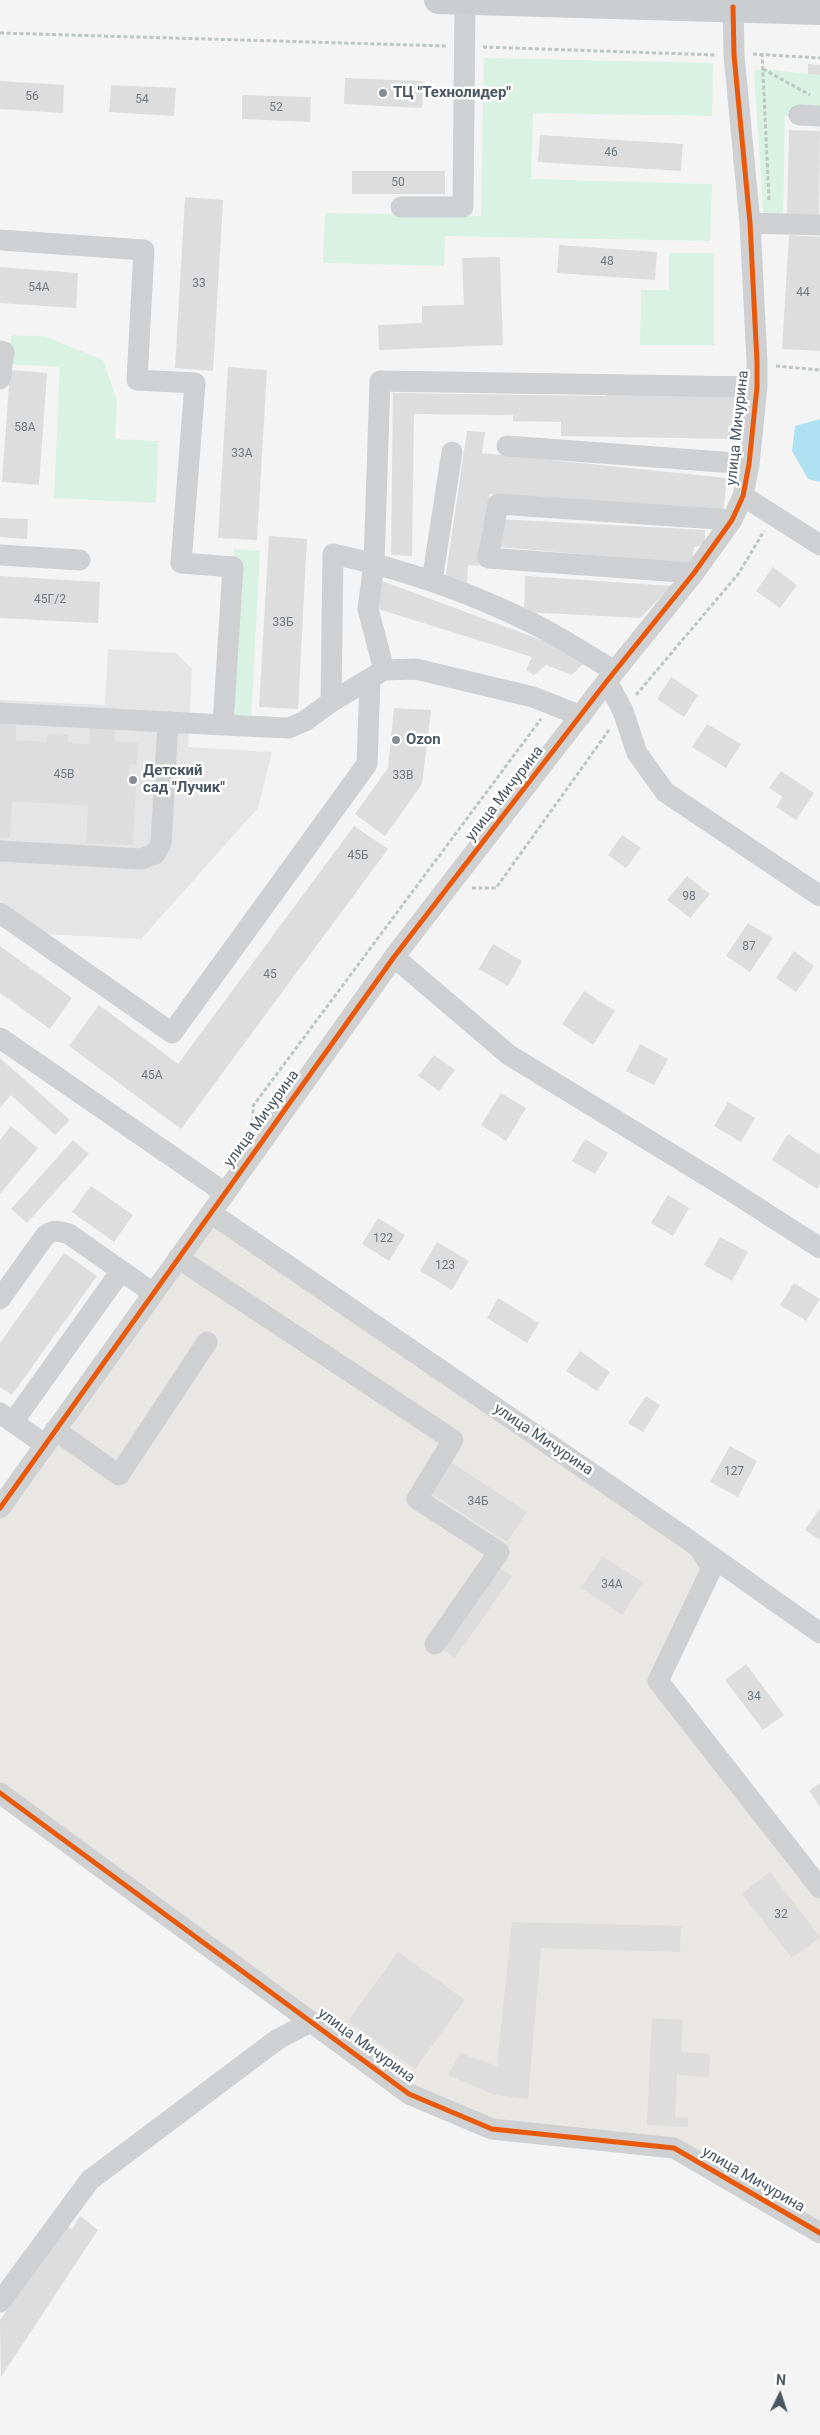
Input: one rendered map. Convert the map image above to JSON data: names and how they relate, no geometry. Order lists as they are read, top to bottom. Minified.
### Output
{"streets":{"street":["улица Мичурина"]},"places":["ТЦ \"Технолидер\"","Ozon","Детский сад \"Лучик\""],"house_numbers":["56","54","52","46","50","48","33","54А","44","58А","33А","45Г/2","33Б","45В","33В","45Б","98","87","45","45А","122","123","127","34Б","34А","34","32"],"north":"top"}
